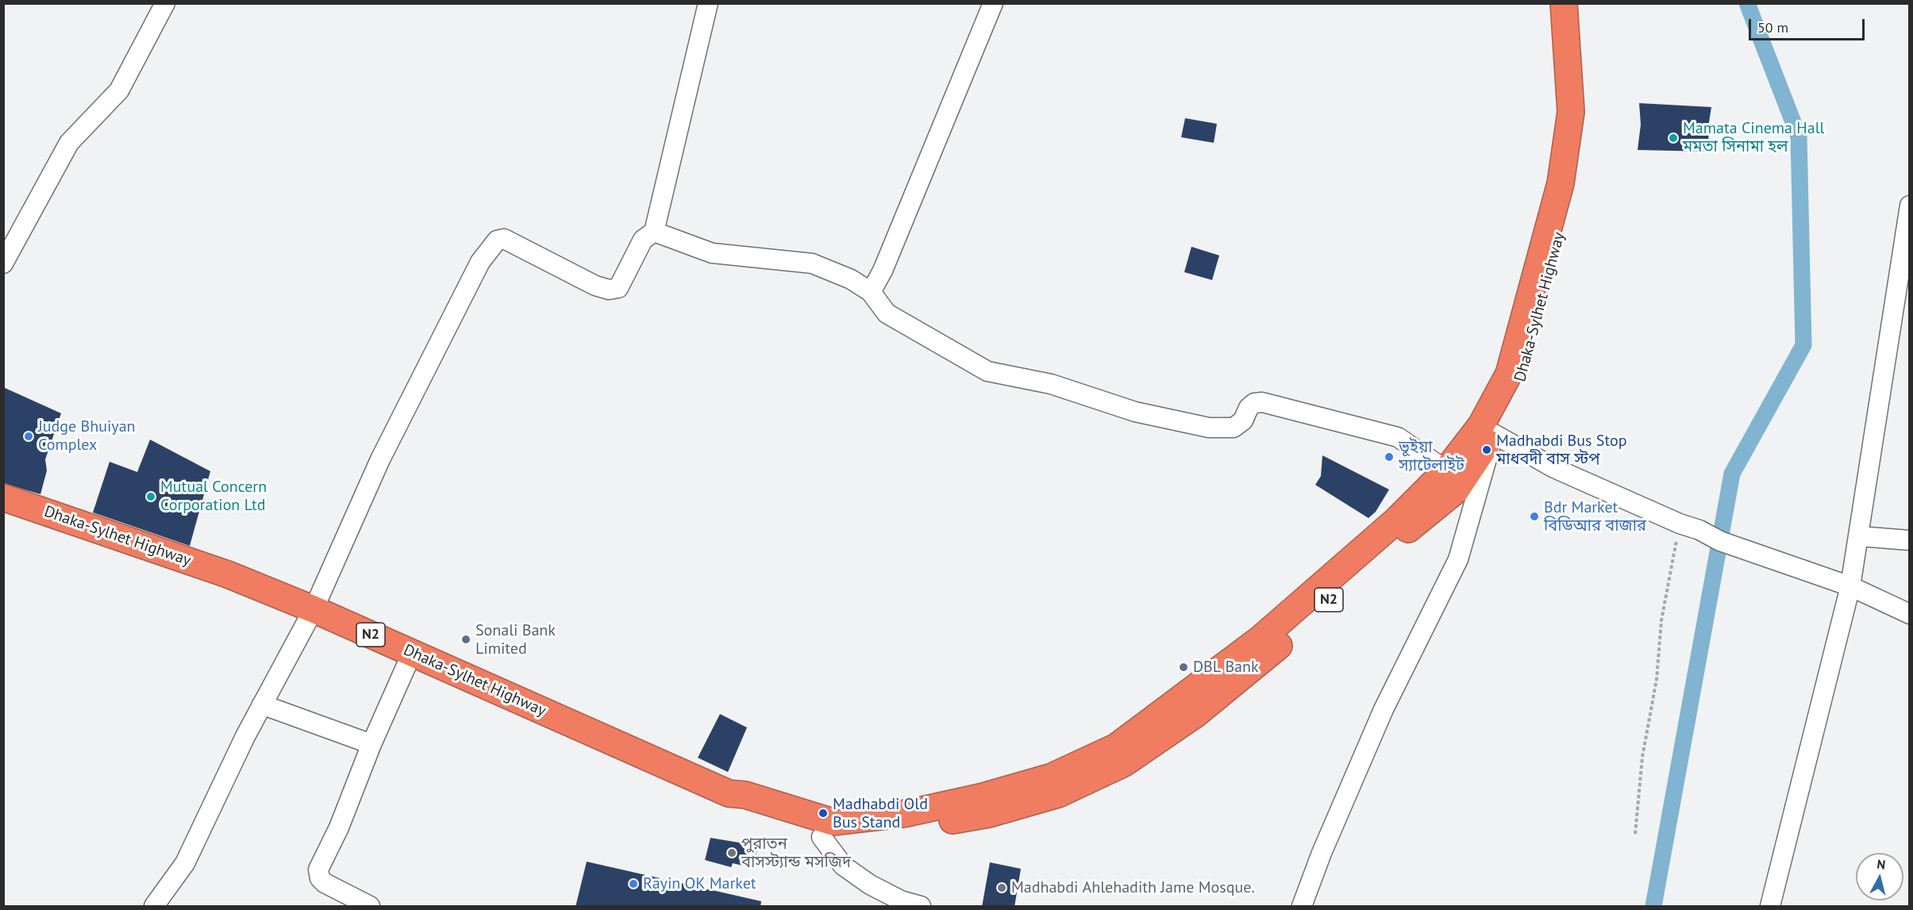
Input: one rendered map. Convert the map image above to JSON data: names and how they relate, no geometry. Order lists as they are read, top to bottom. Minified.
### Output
{"streets":{"highway":["Dhaka-Sylhet Highway","N2"]},"places":["Mamata Cinema Hall মমতা সিনামা হল","Judge Bhuiyan Complex","Madhabdi Bus Stop মাধবদী বাস স্টপ","ভূইয়া স্যাটেলাইট","Mutual Concern Corporation Ltd","Bdr Market বিডিআর বাজার","Sonali Bank Limited","DBL Bank","Madhabdi Old Bus Stand","পুরাতন বাসস্ট্যান্ড মসজিদ","Rayin OK Market","Madhabdi Ahlehadith Jame Mosque."],"scale_bar":"50 m","north":"top"}
